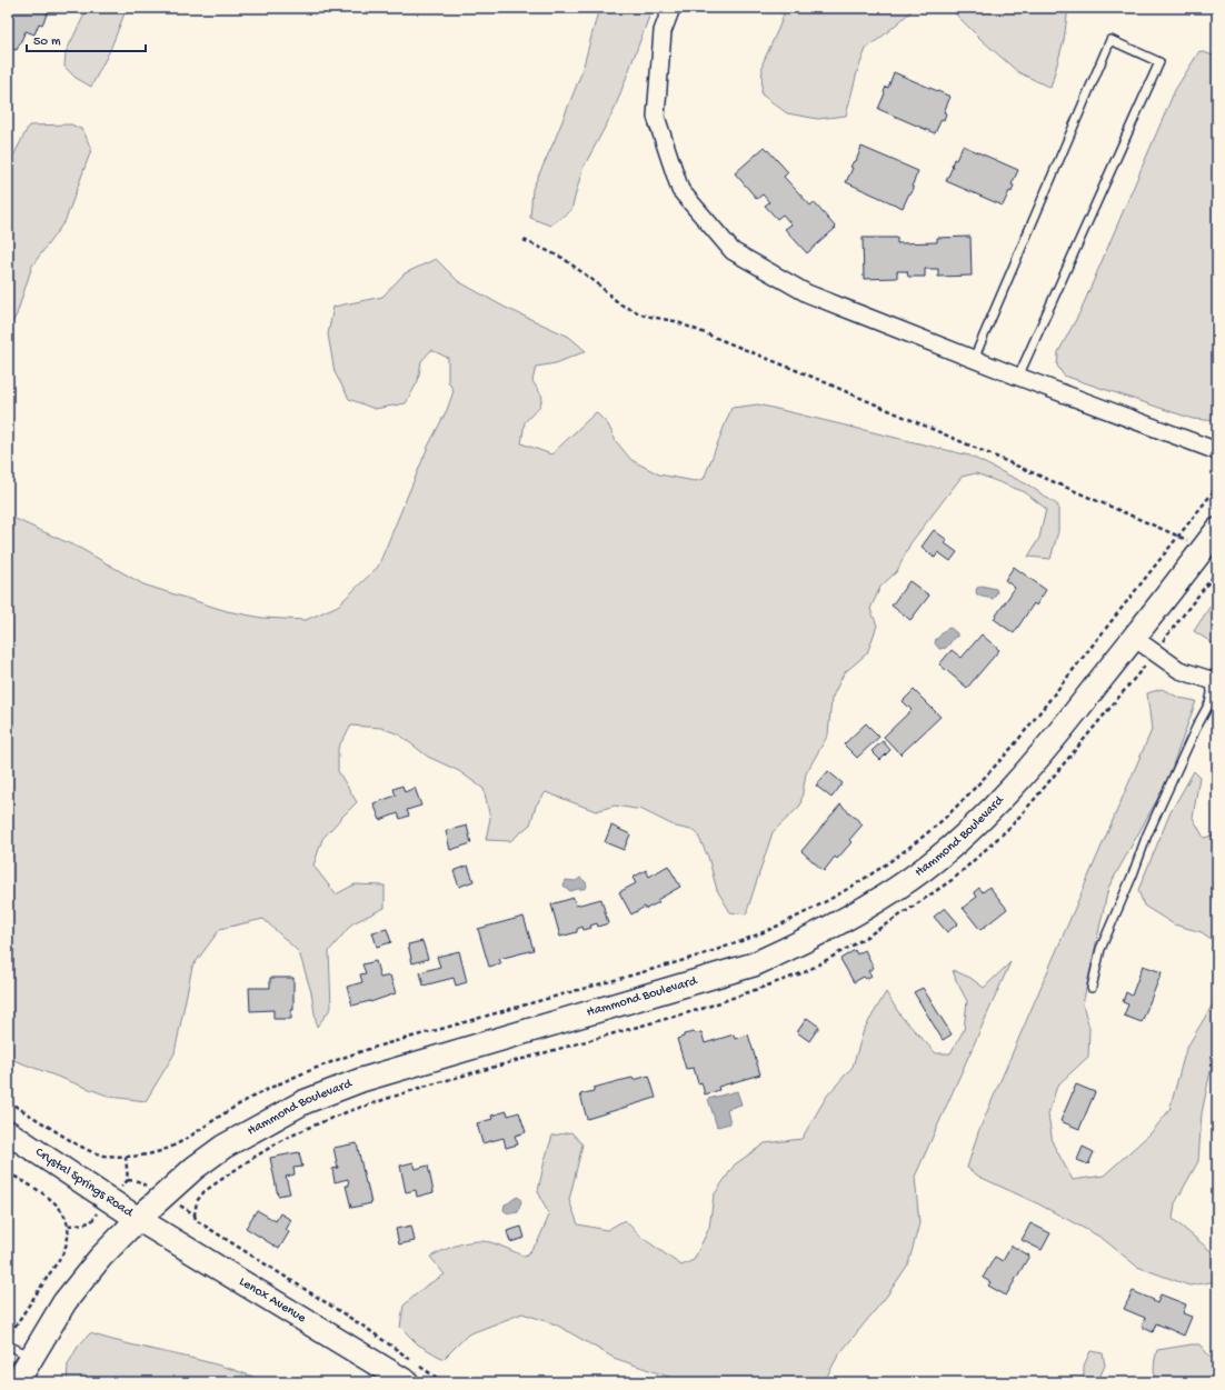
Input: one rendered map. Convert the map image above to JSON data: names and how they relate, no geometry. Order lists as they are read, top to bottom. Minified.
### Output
{"streets":{"street":["Hammond Boulevard","Crystal Springs Road","Lenox Avenue"]},"crossings":[["Hammond Boulevard","Crystal Springs Road"],["Hammond Boulevard","Lenox Avenue"],["Crystal Springs Road","Lenox Avenue"]],"scale_bar":"50 m"}
